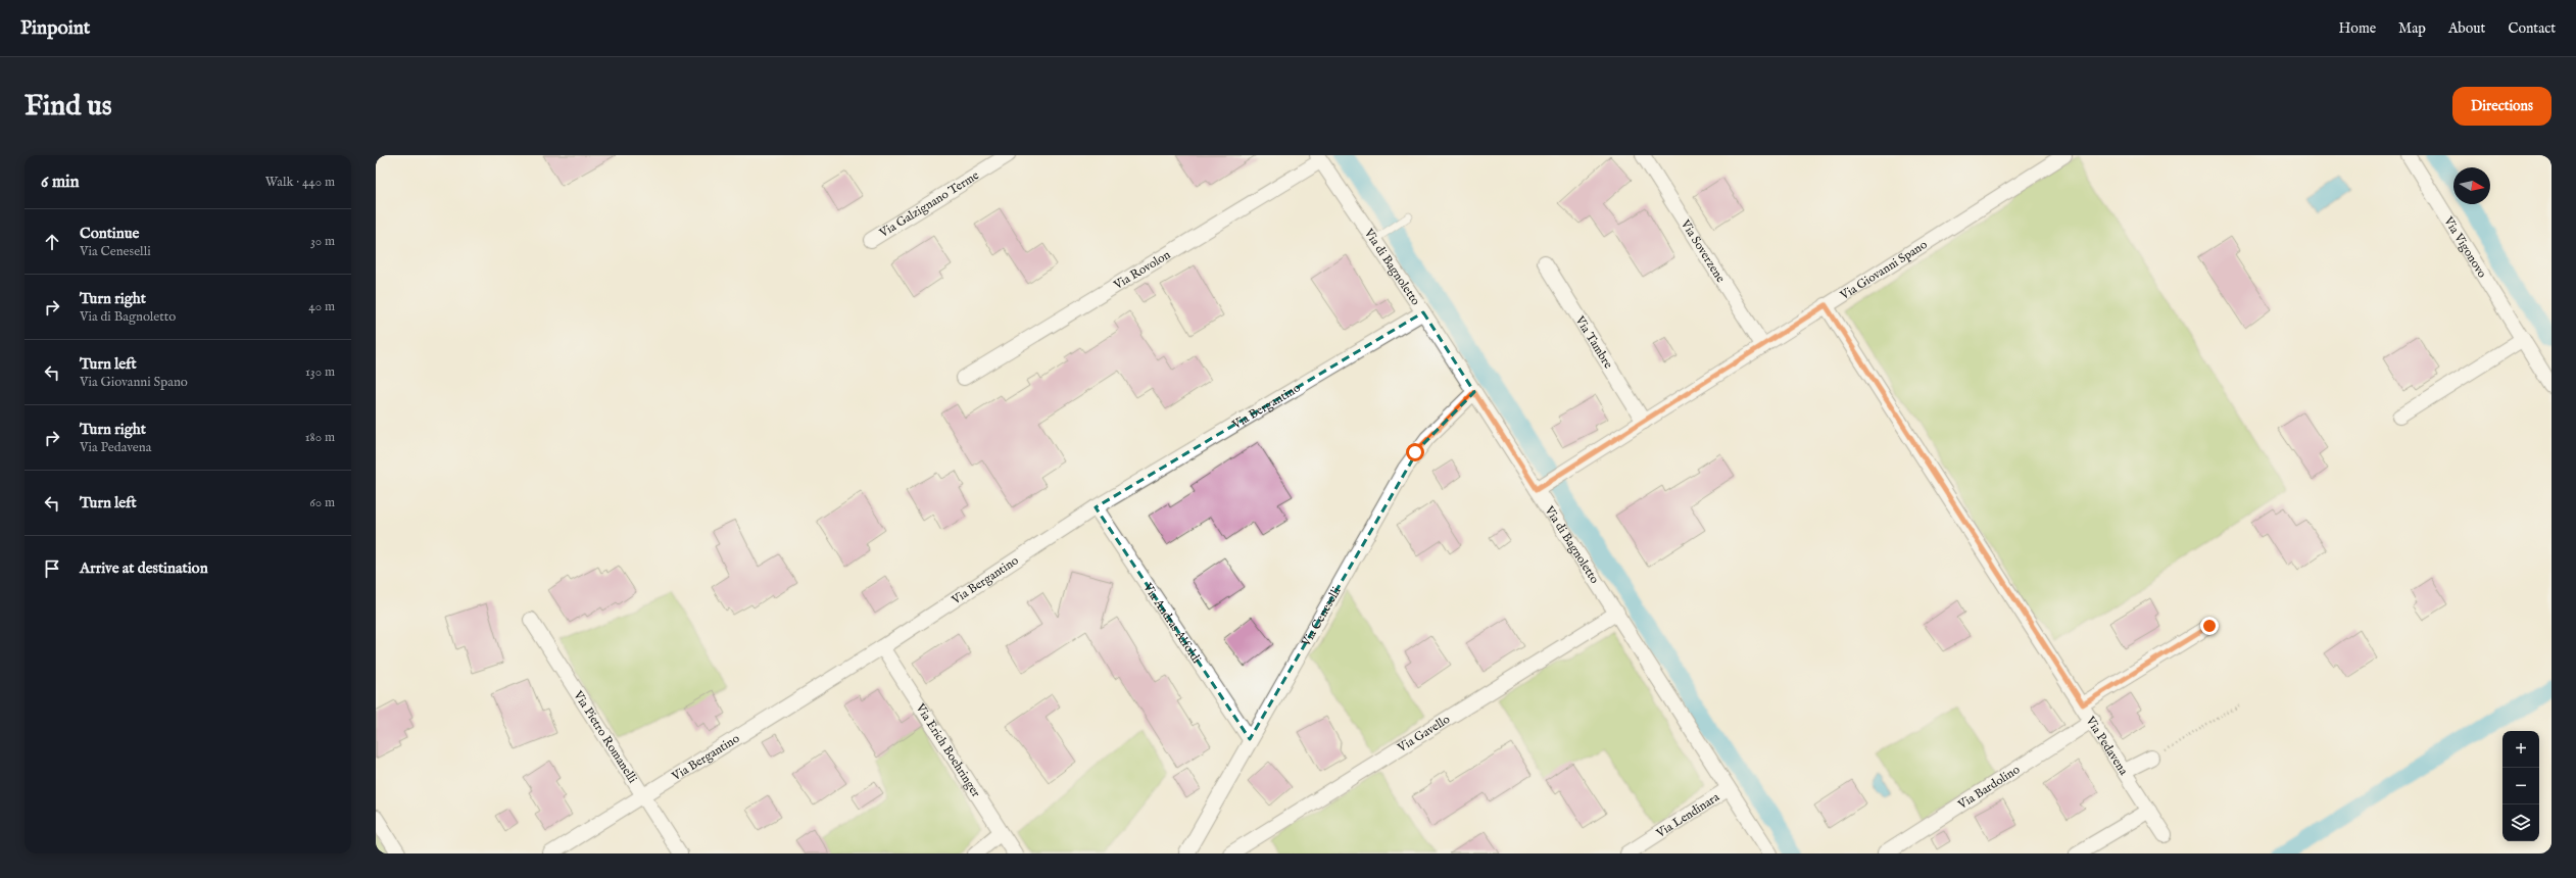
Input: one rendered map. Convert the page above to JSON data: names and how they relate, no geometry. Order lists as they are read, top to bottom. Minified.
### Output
{"streets":{"street":["Via Galzignano Terme","Via Vigonovo","Via Soverzene","Via di Bagnoletto","Via Giovanni Spano","Via Rovolon","Via Tambre","Via Bergantino","Via Ceneselli","Via Andras Alfoldi","Via Gavello","Via Pietro Romanelli","Via Pedavena","Via Erich Boehringer","Via Bardolino","Via Lendinara"]},"crossings":[["Via Soverzene","Via Giovanni Spano"],["Via di Bagnoletto","Via Giovanni Spano"],["Via di Bagnoletto","Via Rovolon"],["Via di Bagnoletto","Via Bergantino"],["Via di Bagnoletto","Via Ceneselli"],["Via di Bagnoletto","Via Gavello"],["Via di Bagnoletto","Via Lendinara"],["Via Giovanni Spano","Via Tambre"],["Via Giovanni Spano","Via Pedavena"],["Via Bergantino","Via Andras Alfoldi"],["Via Bergantino","Via Pietro Romanelli"],["Via Bergantino","Via Erich Boehringer"],["Via Ceneselli","Via Andras Alfoldi"],["Via Pedavena","Via Bardolino"]],"north":"right","page":{"header":"Pinpoint","nav":["Home","Map","About","Contact"],"buttons":"Directions","title":"Find us","heading":["6 min","Walk · 440 m"],"list":[["Continue","Via Ceneselli","30 m"],["Turn right","Via di Bagnoletto","40 m"],["Turn left","Via Giovanni Spano","130 m"],["Turn right","Via Pedavena","180 m"],["Turn left","60 m"],"Arrive at destination"],"map_buttons":["+","−"]}}
